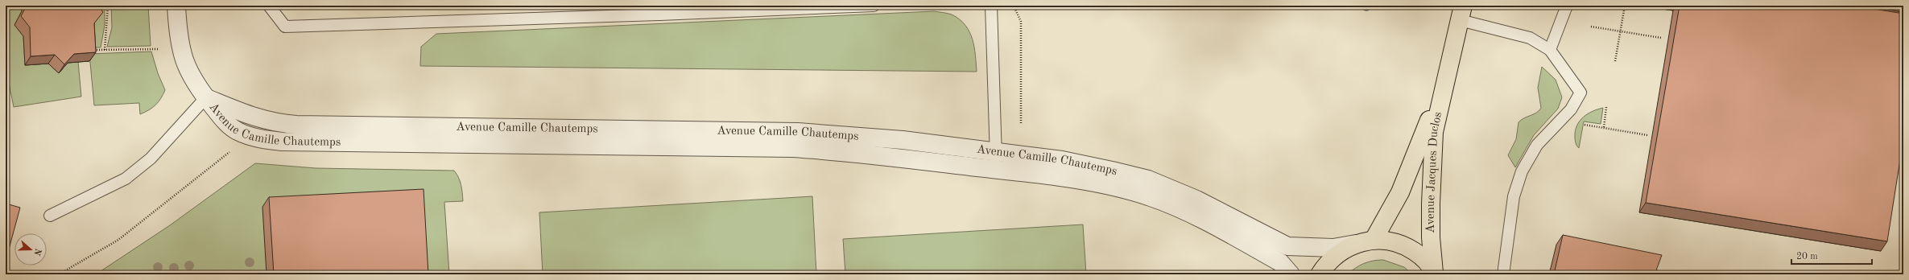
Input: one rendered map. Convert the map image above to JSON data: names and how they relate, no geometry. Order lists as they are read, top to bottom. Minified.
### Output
{"streets":{"main road":["Avenue Jacques Duclos"],"street":["Avenue Camille Chautemps"]},"scale_bar":"20 m","north":"right"}
